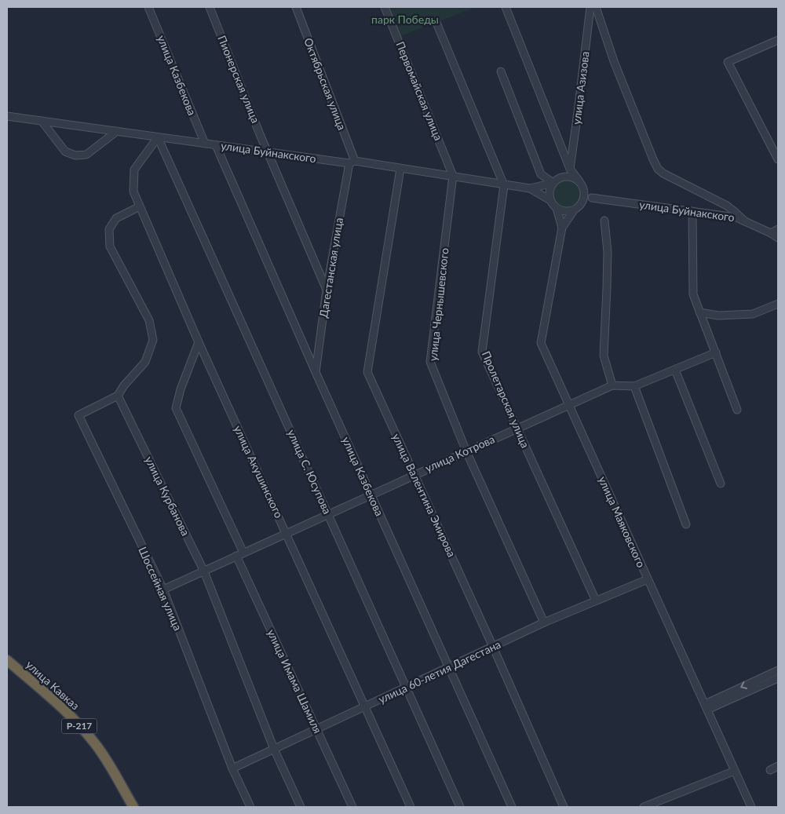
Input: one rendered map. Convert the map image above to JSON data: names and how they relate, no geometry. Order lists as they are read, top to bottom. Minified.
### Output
{"streets":{"highway":["улица Кавказ","Р-217"],"street":["улица Казбекова","Пионерская улица","Октябрьская улица","улица Азизова","Первомайская улица","улица Буйнакского","Дагестанская улица","улица Чернышевского","Пролетарская улица","улица Котрова","улица Акушинского","улица С. Юсупова","улица Валентина Эмирова","улица Курбанова","улица Маяковского","Шоссейная улица","улица 60-летия Дагестана","улица Имама Шамиля"]},"crossings":[["улица Казбекова","улица Буйнакского"],["улица Казбекова","Дагестанская улица"],["улица Казбекова","улица Котрова"],["улица Казбекова","улица 60-летия Дагестана"],["Пионерская улица","улица Буйнакского"],["Пионерская улица","Дагестанская улица"],["Октябрьская улица","улица Буйнакского"],["Октябрьская улица","Дагестанская улица"],["Первомайская улица","улица Буйнакского"],["Первомайская улица","улица Чернышевского"],["улица Буйнакского","Дагестанская улица"],["улица Буйнакского","улица Чернышевского"],["улица Буйнакского","Пролетарская улица"],["улица Буйнакского","улица Акушинского"],["улица Буйнакского","улица С. Юсупова"],["улица Буйнакского","улица Валентина Эмирова"],["улица Чернышевского","улица Котрова"],["улица Чернышевского","улица 60-летия Дагестана"],["Пролетарская улица","улица Котрова"],["Пролетарская улица","улица 60-летия Дагестана"],["улица Котрова","улица Акушинского"],["улица Котрова","улица С. Юсупова"],["улица Котрова","улица Валентина Эмирова"],["улица Котрова","улица Курбанова"],["улица Котрова","улица Маяковского"],["улица Котрова","Шоссейная улица"],["улица Котрова","улица Имама Шамиля"],["улица Акушинского","улица С. Юсупова"],["улица Акушинского","улица 60-летия Дагестана"],["улица С. Юсупова","улица 60-летия Дагестана"],["улица Валентина Эмирова","улица 60-летия Дагестана"],["улица Курбанова","Шоссейная улица"],["улица Курбанова","улица 60-летия Дагестана"],["улица Маяковского","улица 60-летия Дагестана"],["Шоссейная улица","улица 60-летия Дагестана"],["улица 60-летия Дагестана","улица Имама Шамиля"]],"parks":["парк Победы"]}
